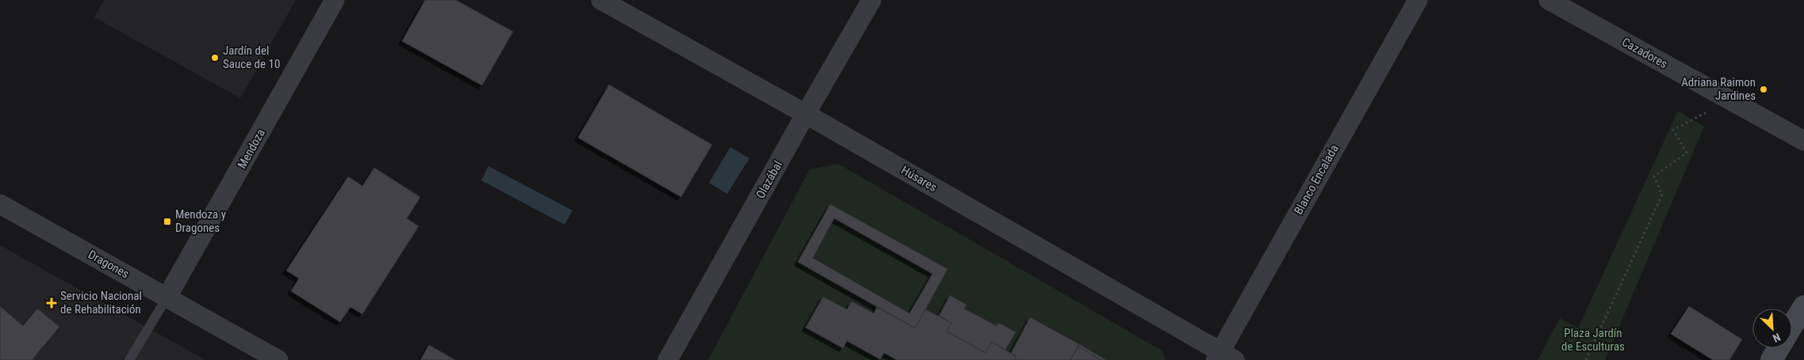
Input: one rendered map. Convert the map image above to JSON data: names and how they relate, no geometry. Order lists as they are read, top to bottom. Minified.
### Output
{"streets":{"street":["Cazadores","Mendoza","Húsares","Olazábal","Blanco Encalada","Dragones"]},"crossings":[["Mendoza","Dragones"],["Húsares","Olazábal"],["Húsares","Blanco Encalada"]],"parks":["Plaza Jardín de Esculturas"],"places":{"other":["Jardín del Sauce de 10","Adriana Raimon Jardines"],"transit":["Mendoza y Dragones"],"health":["Servicio Nacional de Rehabilitación"]},"north":"bottom right"}
